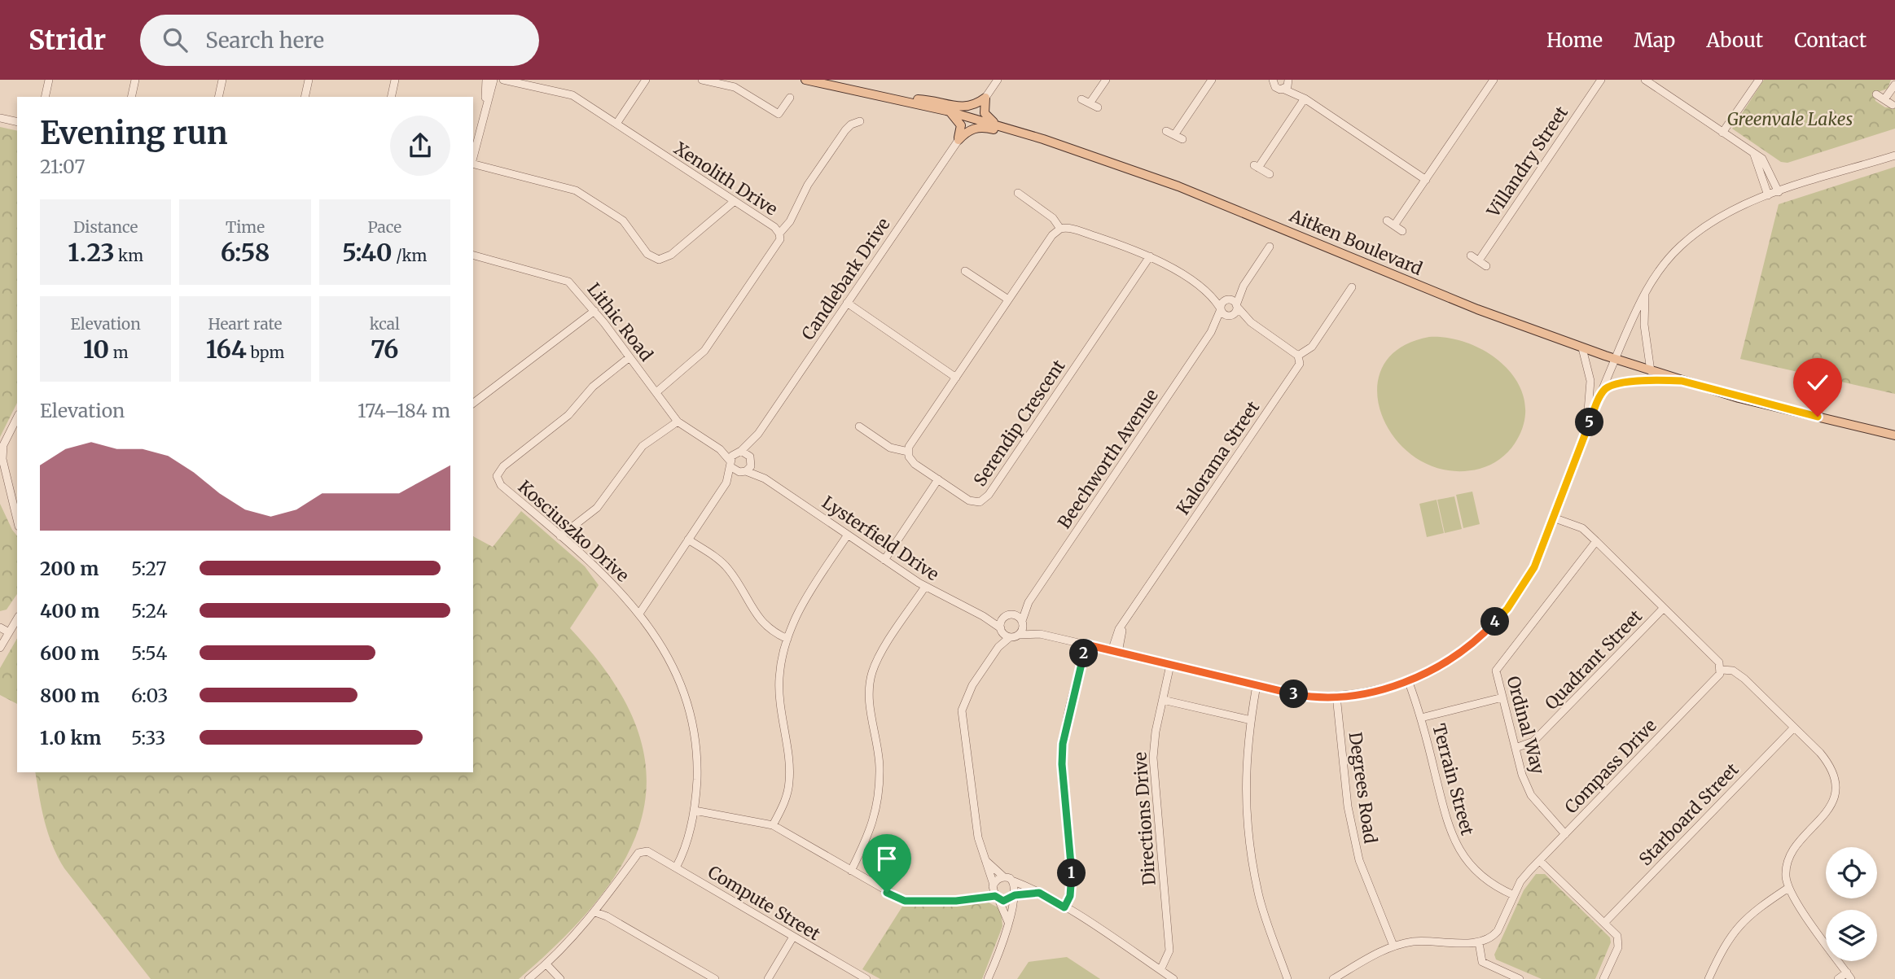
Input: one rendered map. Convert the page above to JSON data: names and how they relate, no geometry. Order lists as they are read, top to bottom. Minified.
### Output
{"streets":{"main road":["Aitken Boulevard"],"street":["Villandry Street","Xenolith Drive","Candlebark Drive","Lithic Road","Serendip Crescent","Kalorama Street","Beechworth Avenue","Kosciuszko Drive","Lysterfield Drive","Quadrant Street","Ordinal Way","Compass Drive","Terrain Street","Degrees Road","Starboard Street","Directions Drive","Compute Street"]},"crossings":[["Xenolith Drive","Lithic Road"],["Candlebark Drive","Lithic Road"],["Candlebark Drive","Lysterfield Drive"],["Lithic Road","Kosciuszko Drive"],["Lithic Road","Lysterfield Drive"],["Kosciuszko Drive","Compute Street"],["Quadrant Street","Ordinal Way"],["Ordinal Way","Compass Drive"],["Compass Drive","Terrain Street"]],"parks":["Greenvale Lakes"],"page":{"header":"Stridr","search":"Search here","nav":["Home","Map","About","Contact"],"heading":["Evening run","21:07"],"stats":[["Distance","1.23 km"],["Time","6:58"],["Pace","5:40 /km"],["Elevation","10 m"],["Heart rate","164 bpm"],["kcal","76"]],"chart":["Elevation","174–184 m"],"pins":["5","4","2","3","1"],"list":[{"name":"200 m","note":"5:27"},{"name":"400 m","note":"5:24"},{"name":"600 m","note":"5:54"},{"name":"800 m","note":"6:03"},{"name":"1.0 km","note":"5:33"}]}}
